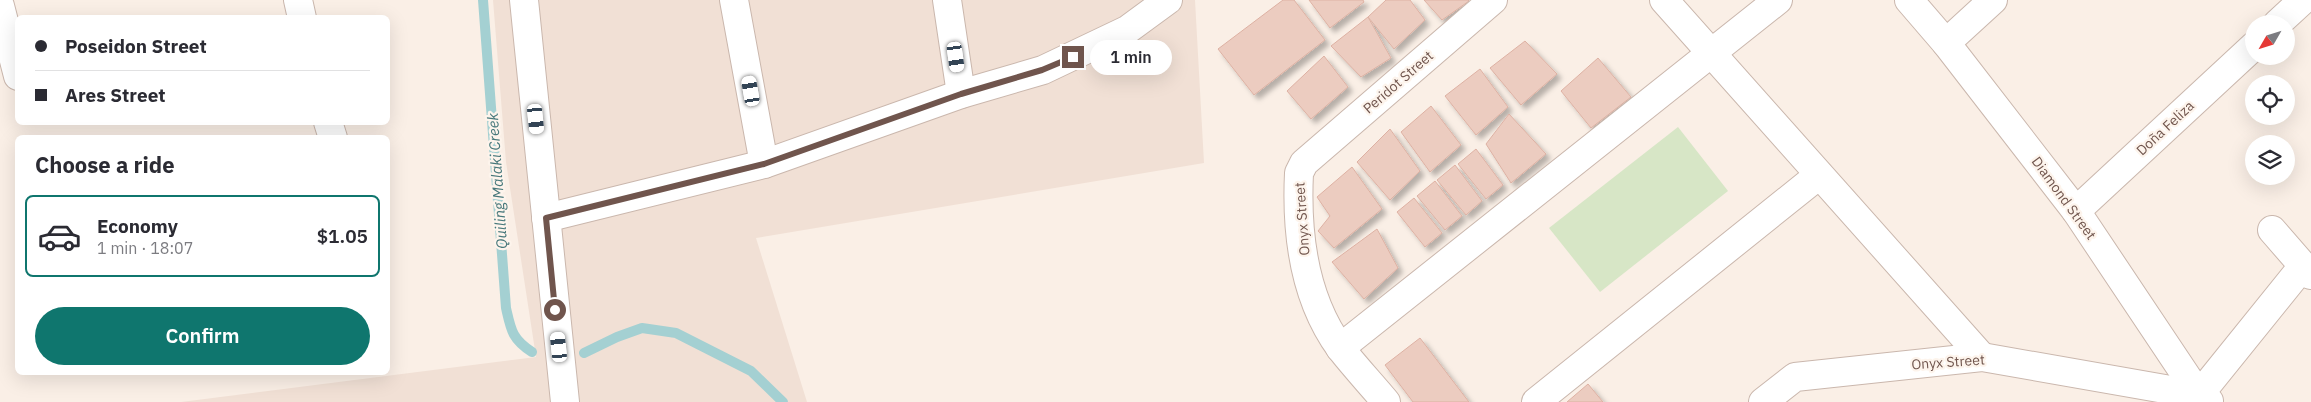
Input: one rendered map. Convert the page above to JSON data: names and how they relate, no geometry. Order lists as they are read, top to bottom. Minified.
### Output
{"streets":{"street":["Peridot Street","Doña Feliza","Diamond Street","Onyx Street"]},"crossings":[["Peridot Street","Onyx Street"],["Doña Feliza","Diamond Street"],["Diamond Street","Onyx Street"]],"water":["Quiling Malaki Creek"],"north":"bottom left","page":{"banner":["Poseidon Street","Ares Street"],"bubble":"1 min","heading":"Choose a ride","list":[{"name":"Economy","note":"1 min · 18:07","value":"$1.05"}],"buttons":"Confirm"}}
